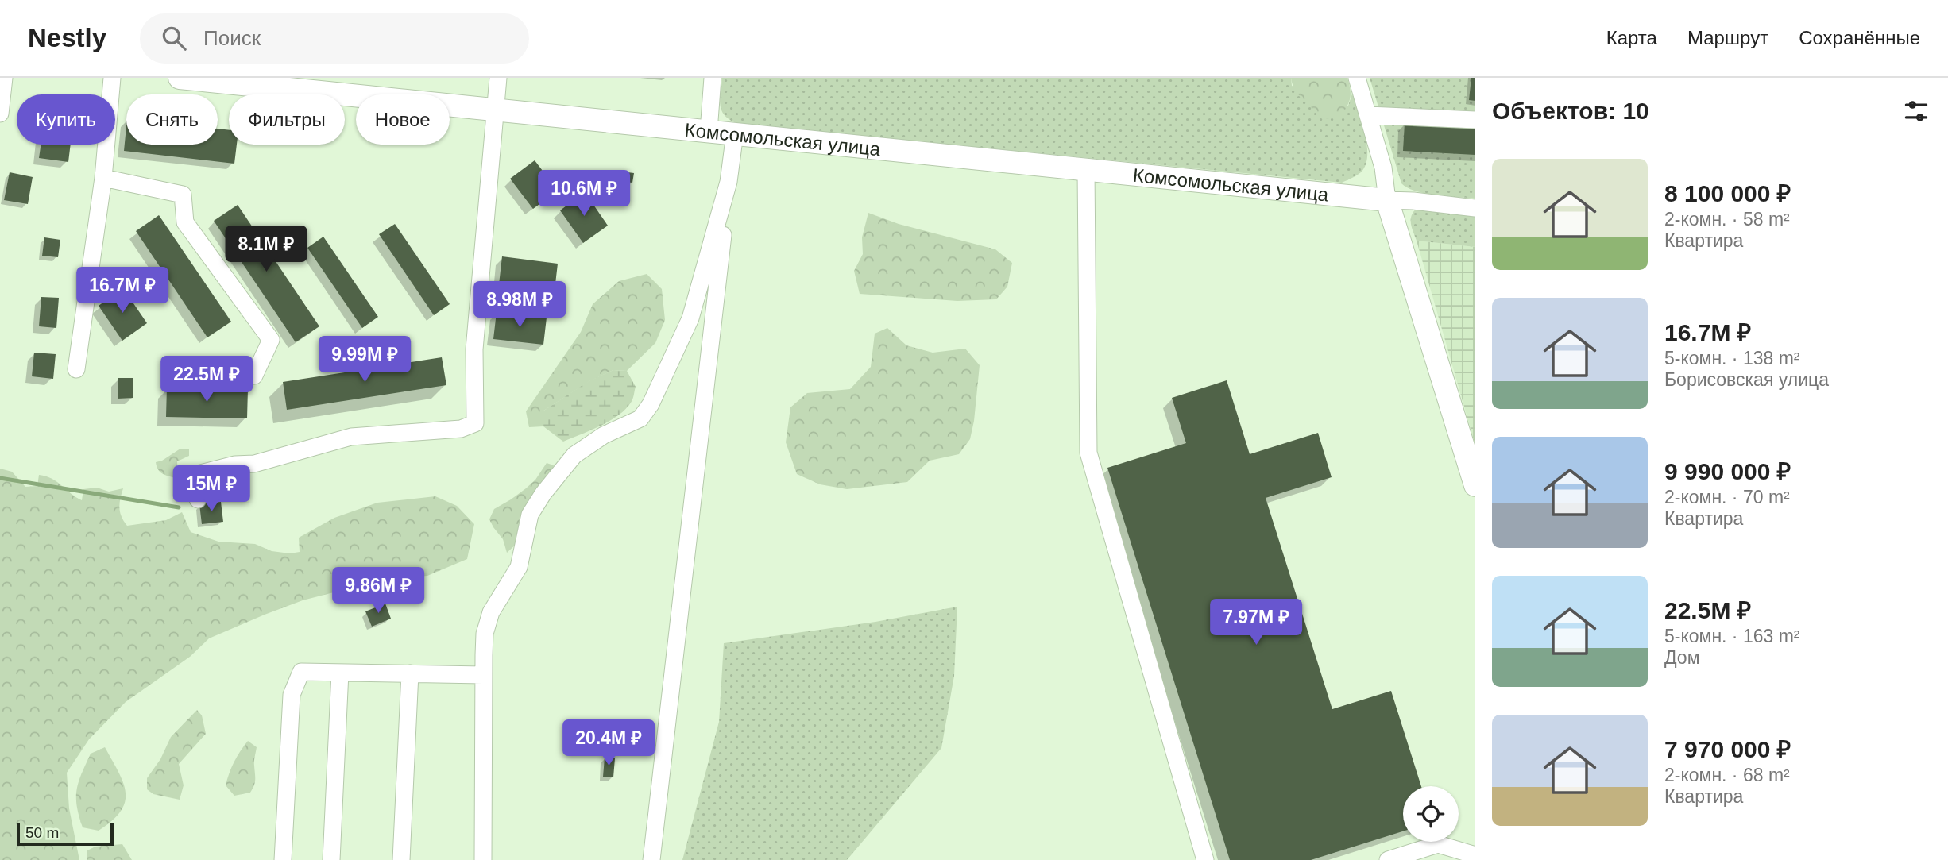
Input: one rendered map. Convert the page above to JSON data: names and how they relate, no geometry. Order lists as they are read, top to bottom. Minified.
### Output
{"streets":{"main road":["Комсомольская улица"]},"scale_bar":"50 m","page":{"header":"Nestly","search":"Поиск","nav":["Карта","Маршрут","Сохранённые"],"heading":"Объектов: 10","chip":["Купить","Снять","Фильтры","Новое"],"list":[{"name":"8 100 000 ₽","note":"2-комн. · 58 m² · Квартира"},{"name":"16.7M ₽","note":"5-комн. · 138 m² · Борисовская улица"},{"name":"9 990 000 ₽","note":"2-комн. · 70 m² · Квартира"},{"name":"22.5M ₽","note":"5-комн. · 163 m² · Дом"},{"name":"7 970 000 ₽","note":"2-комн. · 68 m² · Квартира"}],"price":["10.6M ₽","8.1M ₽","16.7M ₽","8.98M ₽","9.99M ₽","22.5M ₽","15M ₽","9.86M ₽","7.97M ₽","20.4M ₽"],"scale":"50 m"}}
